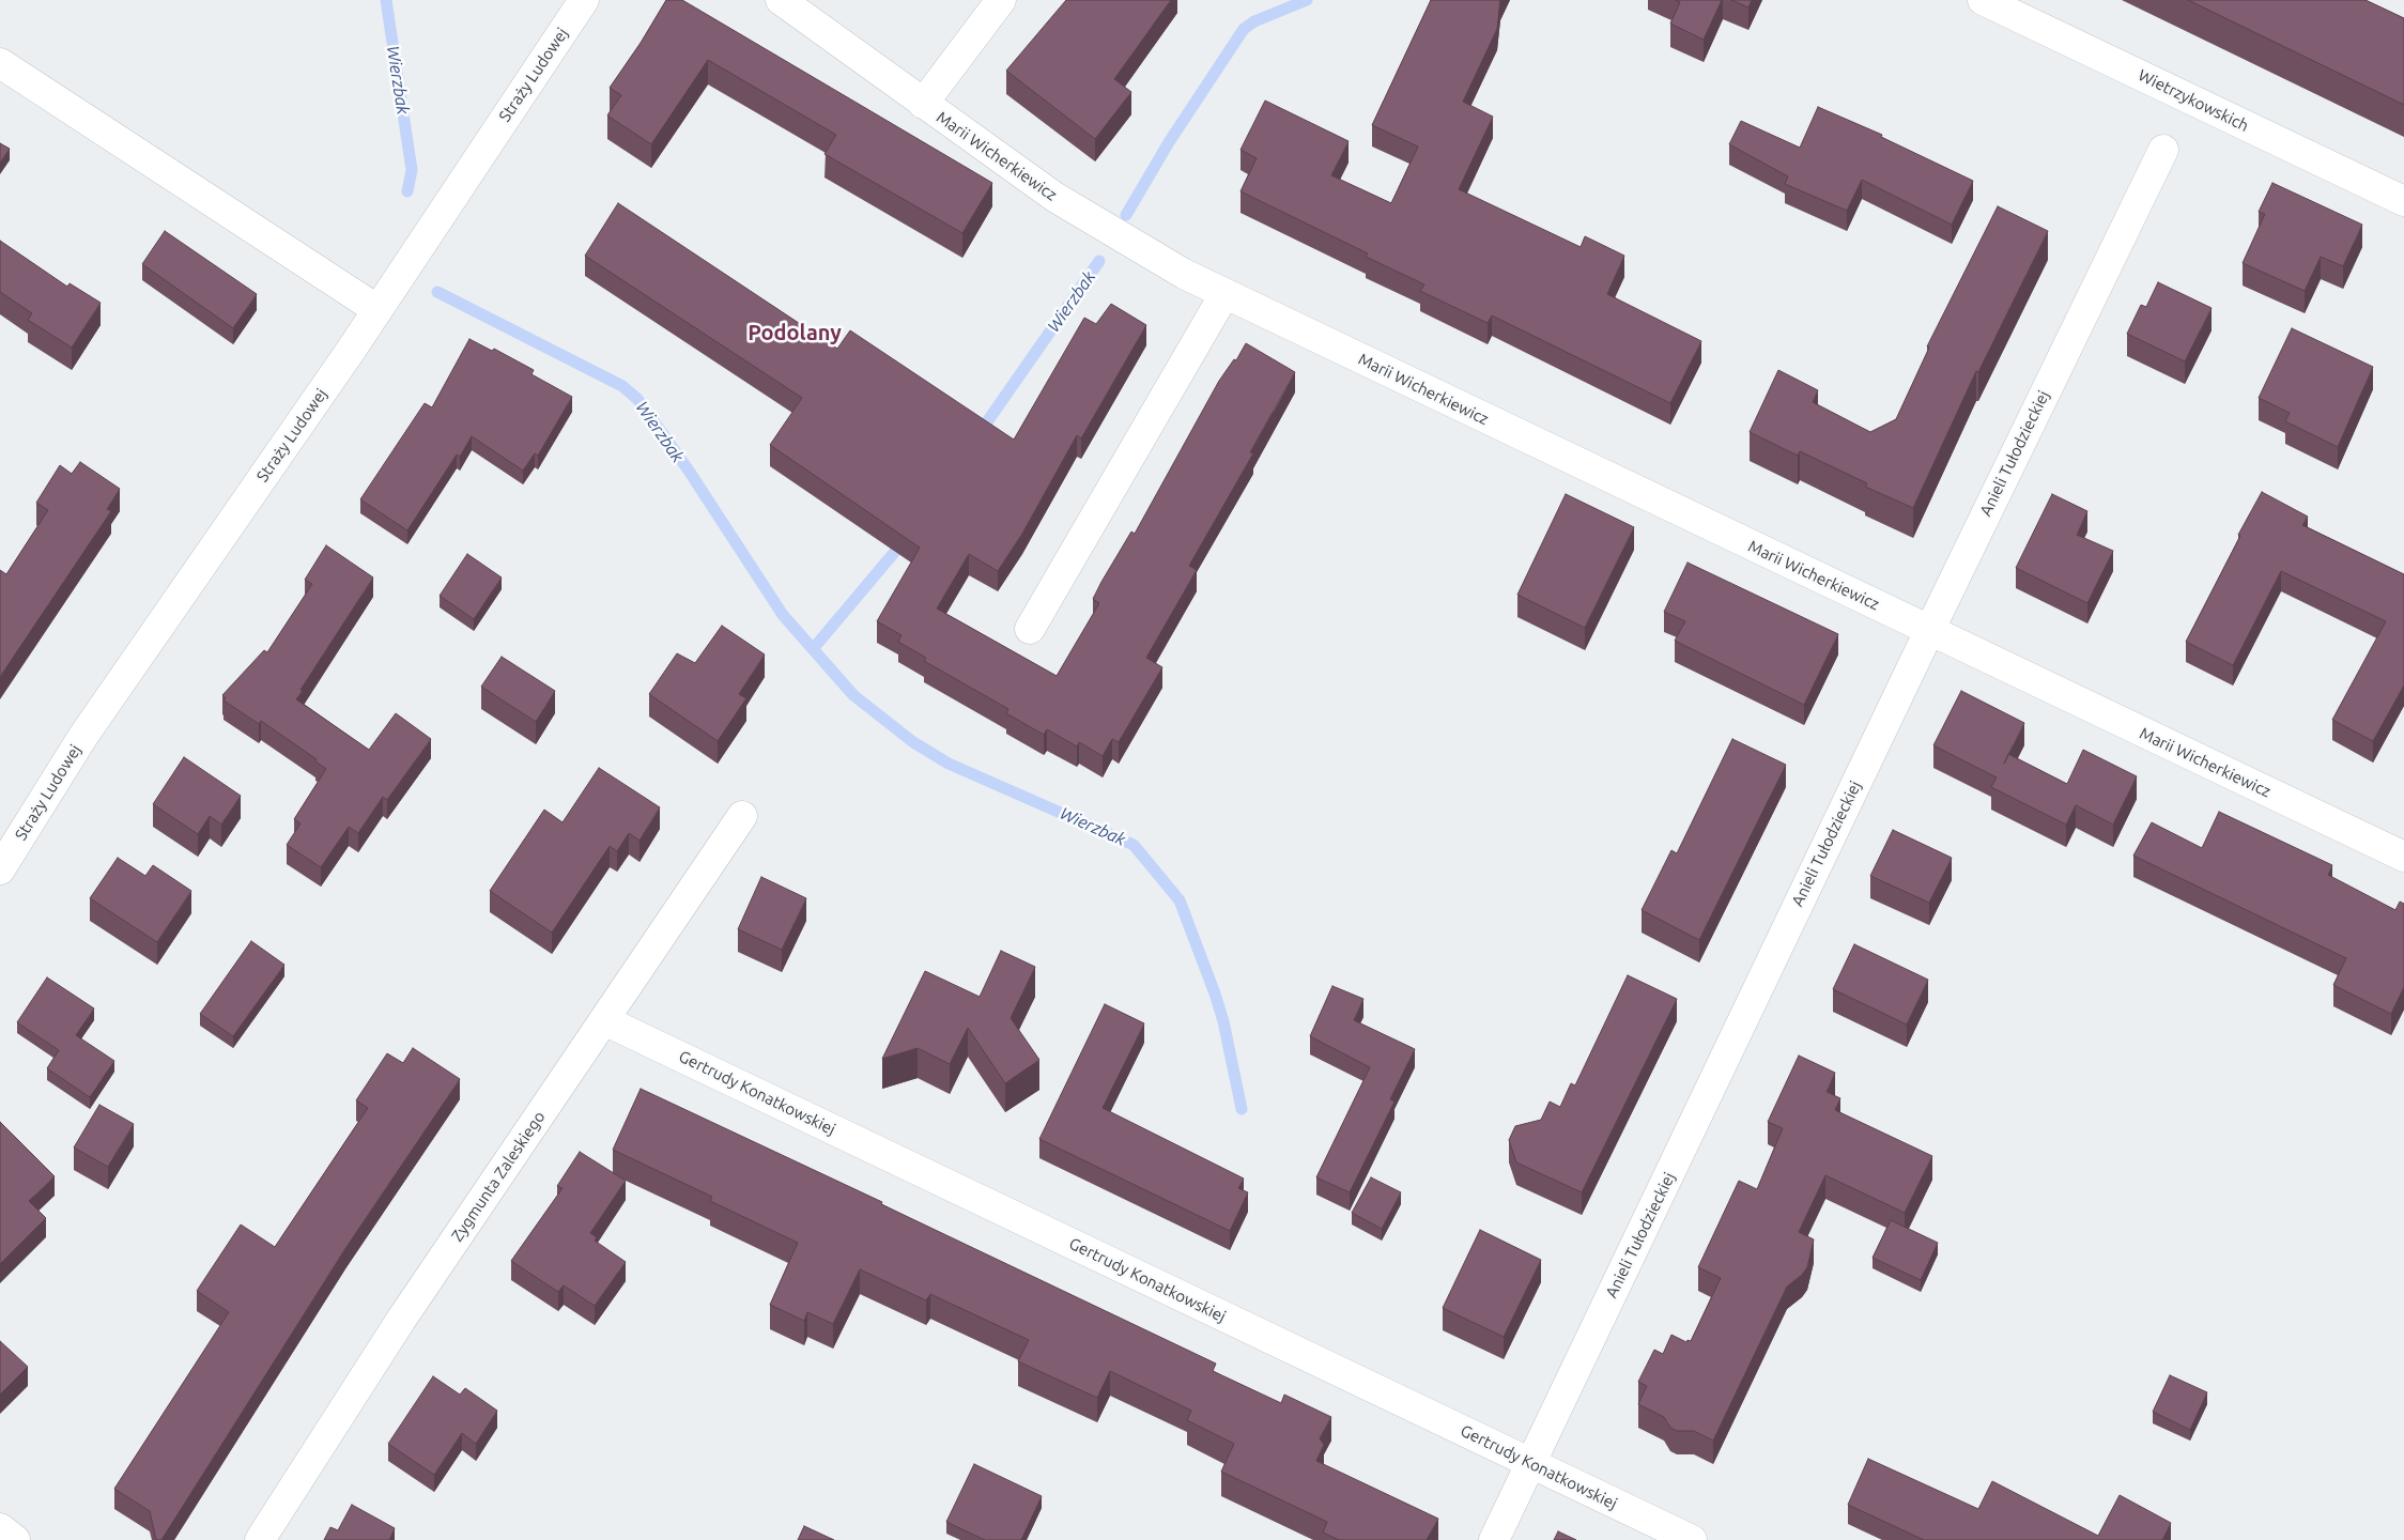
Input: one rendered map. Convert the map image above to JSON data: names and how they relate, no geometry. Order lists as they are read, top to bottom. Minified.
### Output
{"streets":{"street":["Straży Ludowej","Wietrzykowskich","Marii Wicherkiewicz","Anieli Tułodzieckiej","Gertrudy Konatkowskiej","Zygmunta Zaleskiego"]},"crossings":[["Marii Wicherkiewicz","Anieli Tułodzieckiej"],["Anieli Tułodzieckiej","Gertrudy Konatkowskiej"],["Gertrudy Konatkowskiej","Zygmunta Zaleskiego"]],"districts":["Podolany"],"water":["Wierzbak"]}
